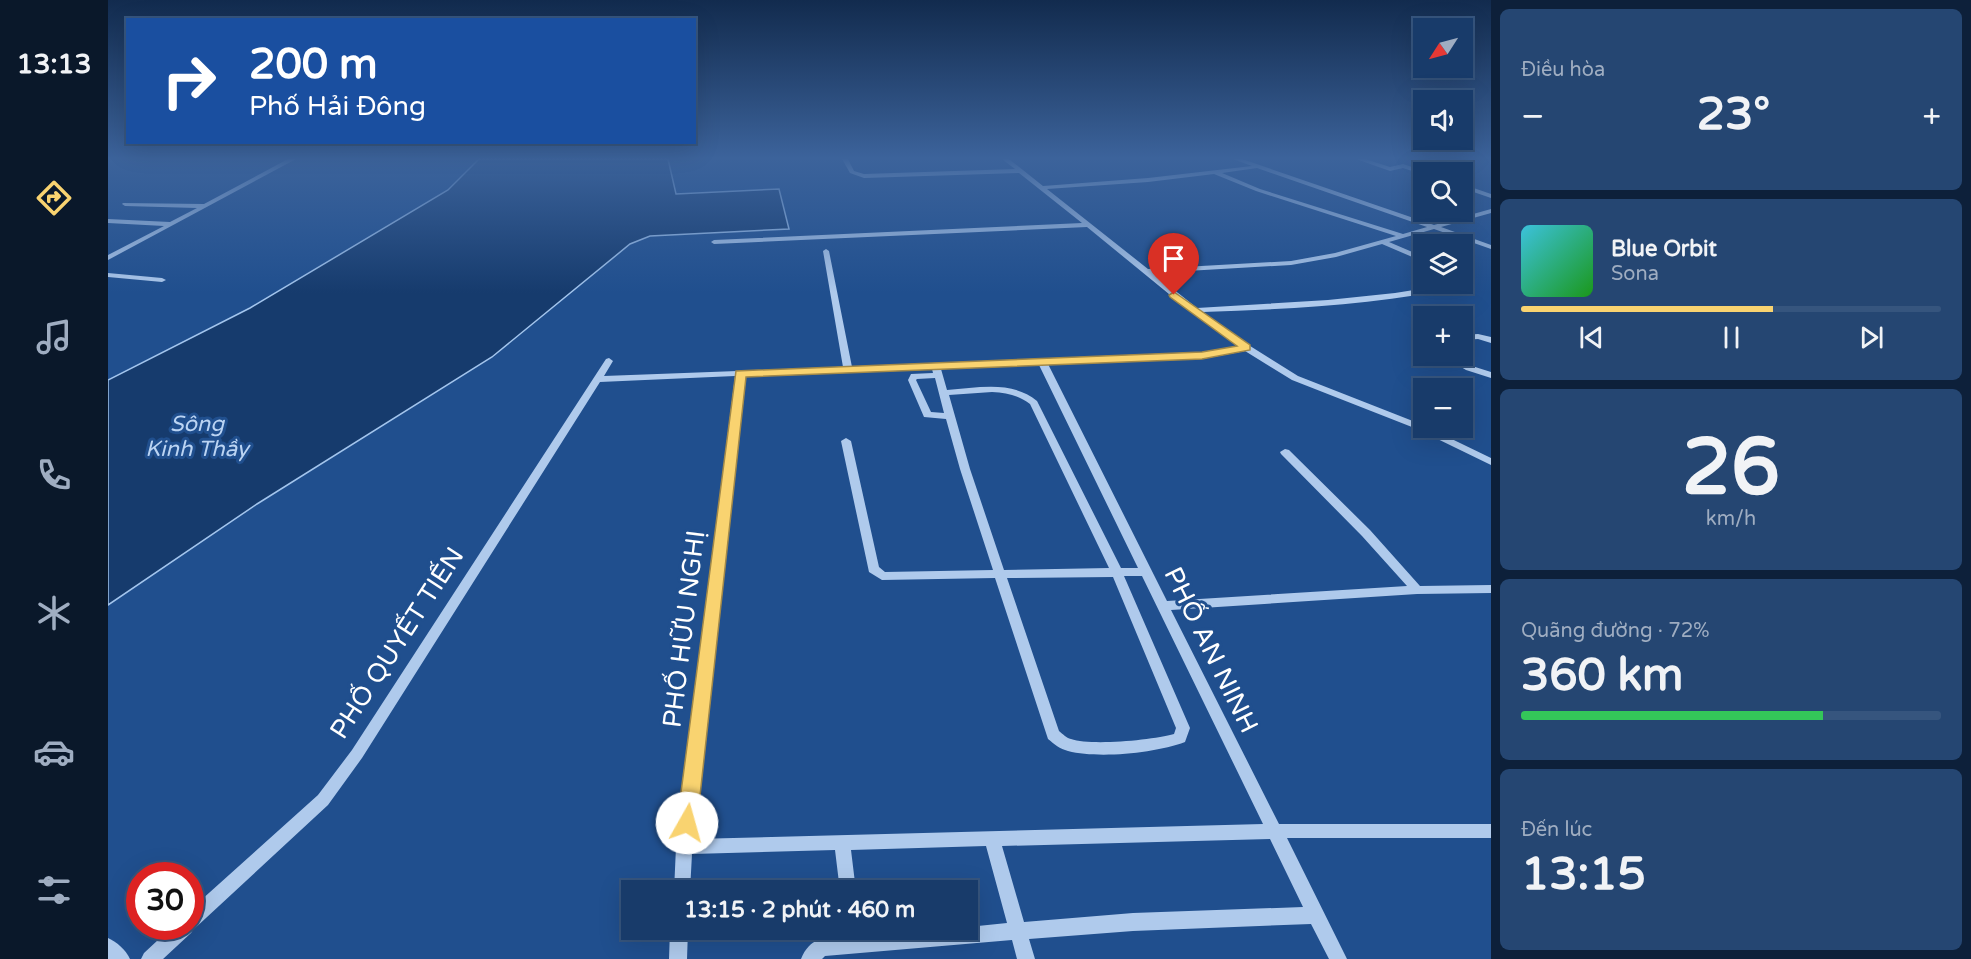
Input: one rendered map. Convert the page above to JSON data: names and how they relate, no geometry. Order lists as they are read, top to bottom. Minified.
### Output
{"streets":{"street":["PHỐ HỮU NGHỊ","PHỐ QUYẾT TIẾN","PHỐ AN NINH"]},"water":["Sông Kinh Thầy"],"north":"bottom left","page":{"tabs":"13:13","tile":["Điều hòa",["26","km/h"],["Quãng đường · 72%","360 km"],["Đến lúc","13:15"]],"map_buttons":["+","−"],"turn":["200 m","Phố Hải Đông"],"heat":["−","23°","+"],"song":["Blue Orbit","Sona"],"limit":"30","trip":"13:15 · 2 phút · 460 m"}}
